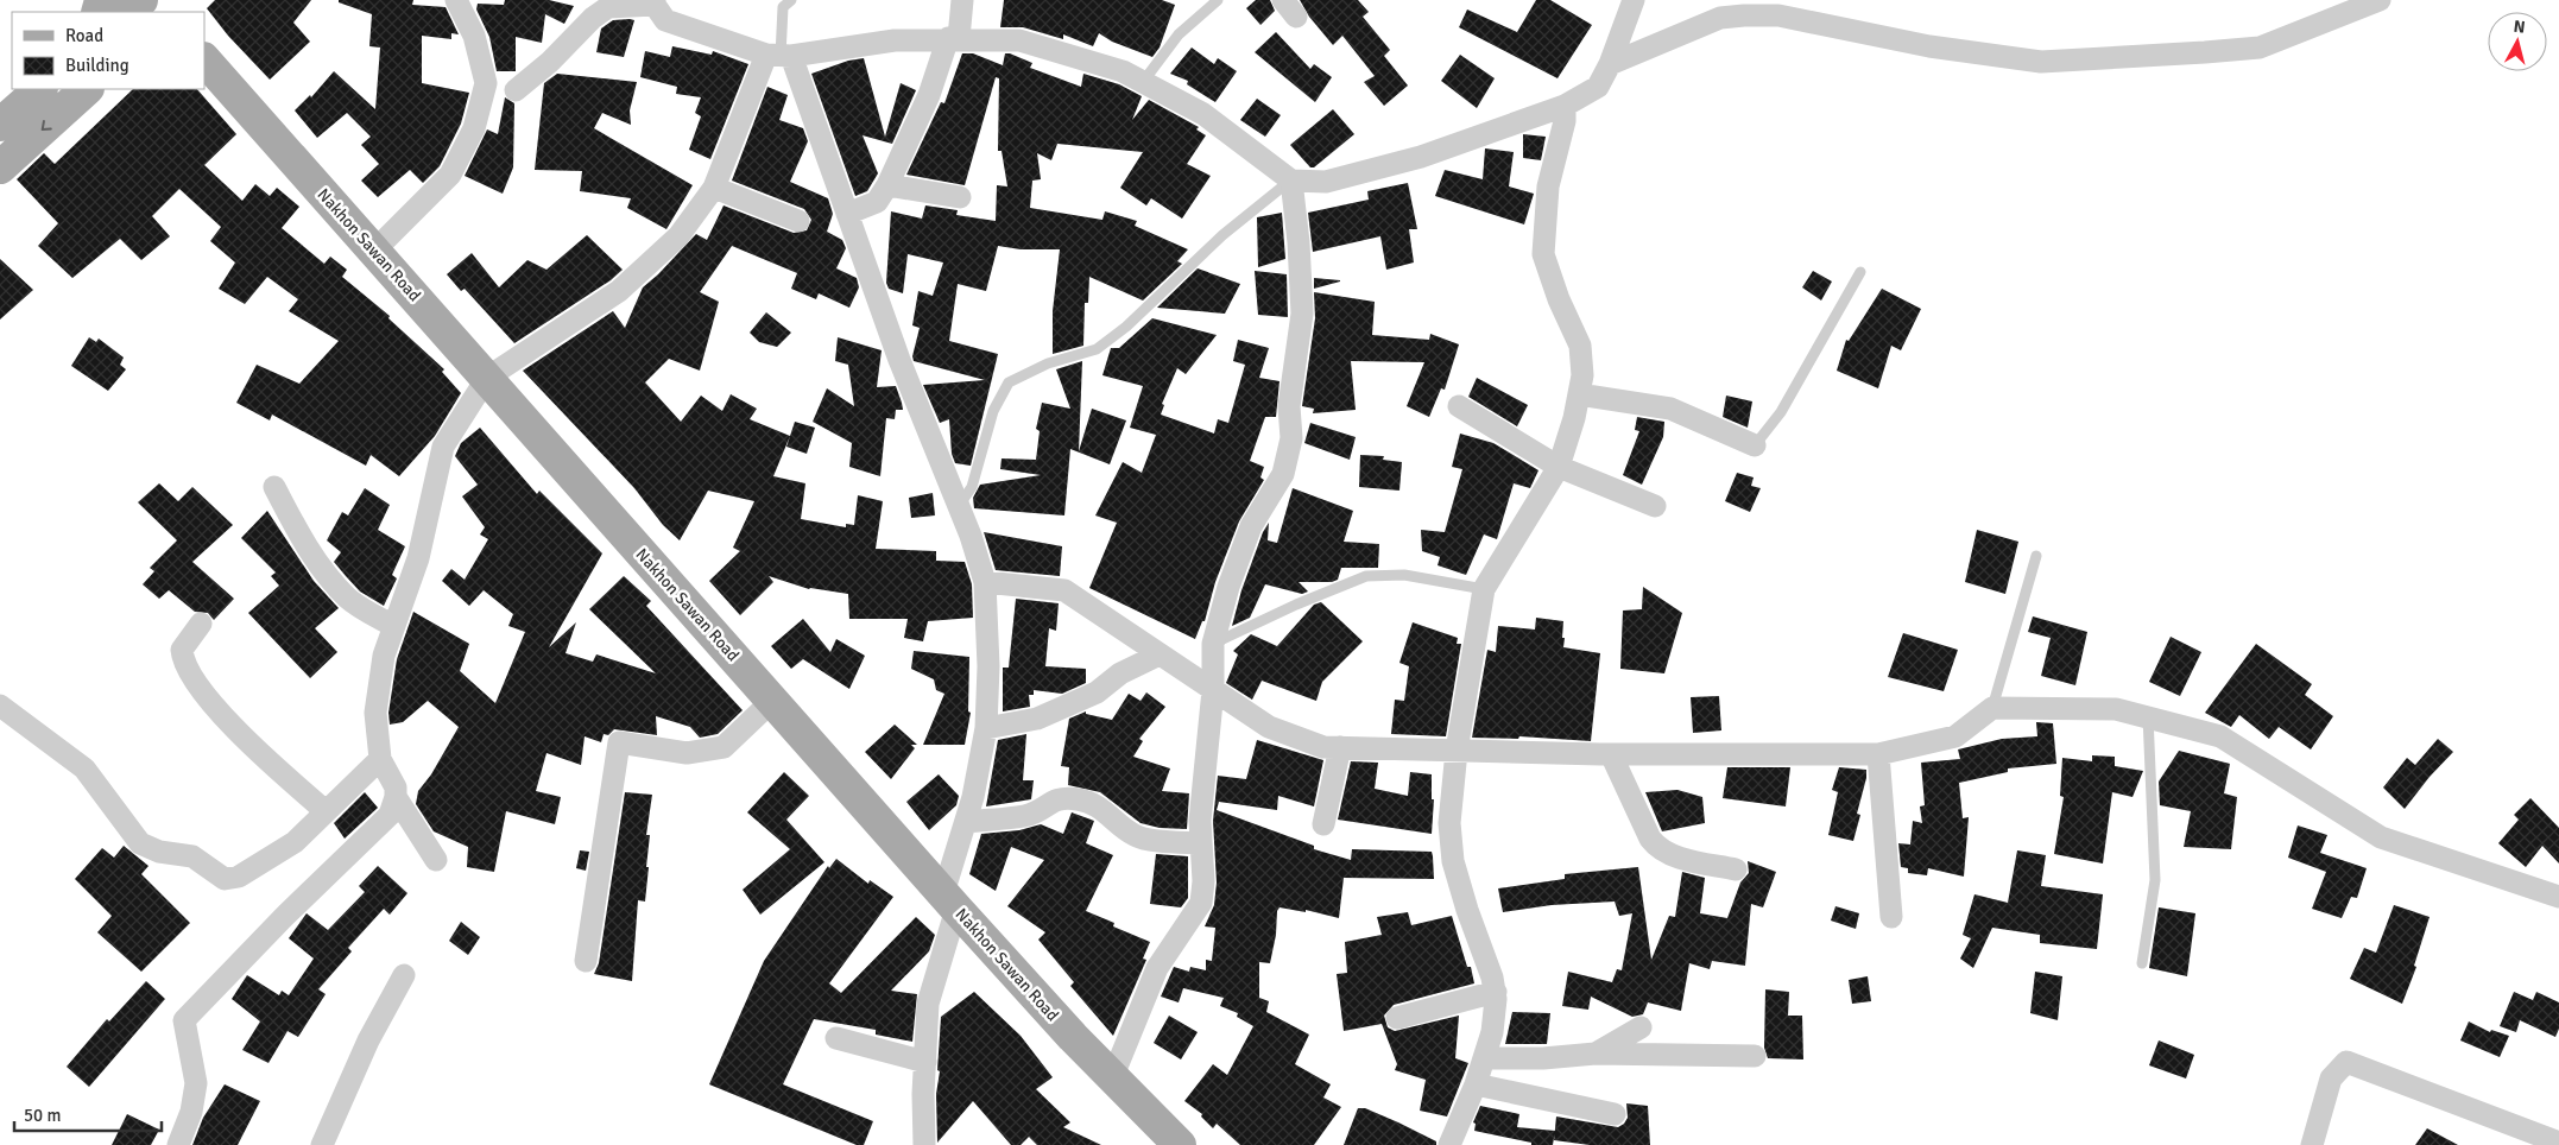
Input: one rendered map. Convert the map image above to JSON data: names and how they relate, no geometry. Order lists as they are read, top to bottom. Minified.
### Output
{"streets":{"main road":["Nakhon Sawan Road"]},"legend":["Road","Building"],"scale_bar":"50 m","north":"top"}
